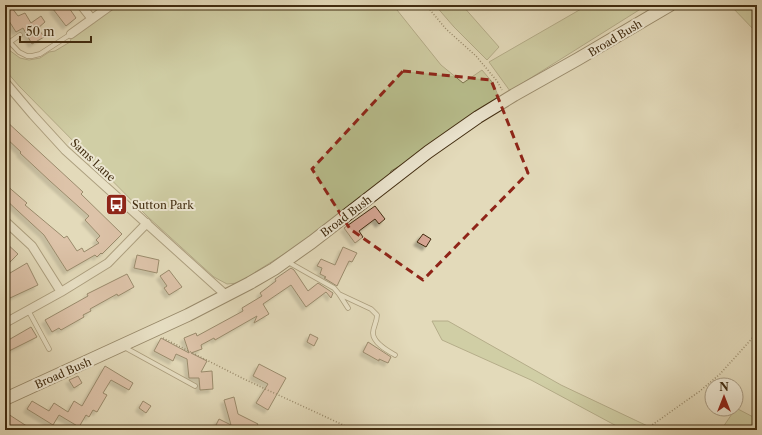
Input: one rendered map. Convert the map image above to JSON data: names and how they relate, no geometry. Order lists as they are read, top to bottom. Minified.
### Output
{"streets":{"main road":["Broad Bush"],"street":["Sams Lane"]},"crossings":[["Broad Bush","Sams Lane"]],"places":{"bus stop":["Sutton Park"]},"scale_bar":"50 m","north":"top"}
